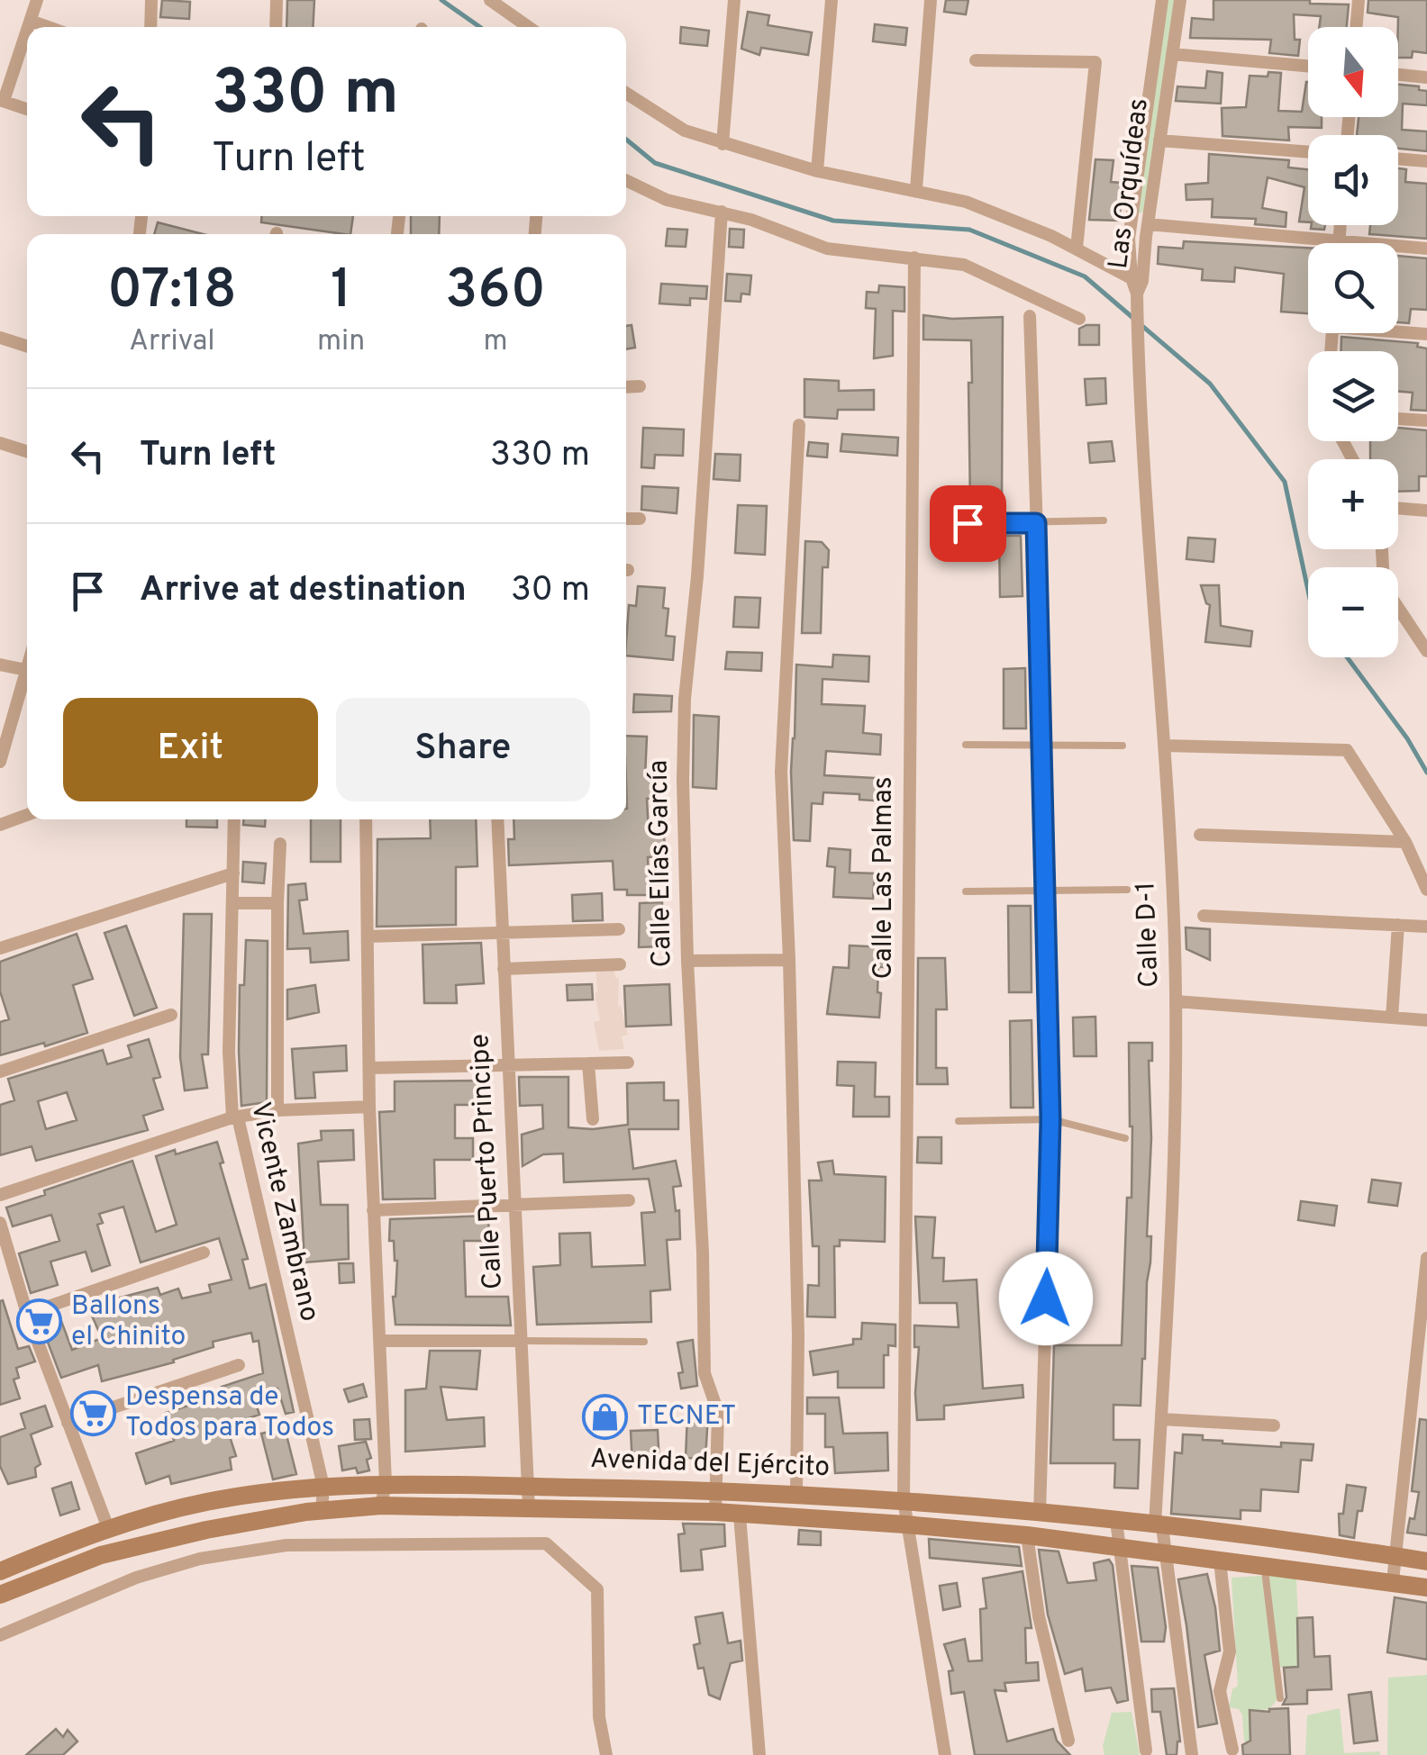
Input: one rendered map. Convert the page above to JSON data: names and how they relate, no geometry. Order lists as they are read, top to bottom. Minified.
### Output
{"streets":{"main road":["Avenida del Ejército"],"street":["Las Orquídeas","Calle Elías García","Calle Las Palmas","Calle D-1","Calle Puerto Principe","Vicente Zambrano"]},"crossings":[["Las Orquídeas","Calle D-1"],["Calle Elías García","Avenida del Ejército"],["Calle Las Palmas","Avenida del Ejército"],["Calle D-1","Avenida del Ejército"],["Calle Puerto Principe","Avenida del Ejército"],["Vicente Zambrano","Avenida del Ejército"]],"places":{"supermarket":["Ballons el Chinito","Despensa de Todos para Todos"],"shop":["TECNET"]},"north":"bottom","page":{"map_buttons":["+","−"],"turn":["330 m","Turn left"],"eta":["07:18","Arrival","1","min","360","m"],"list":[{"name":"Turn left","value":"330 m"},{"name":"Arrive at destination","value":"30 m"}],"buttons":["Exit","Share"]}}
